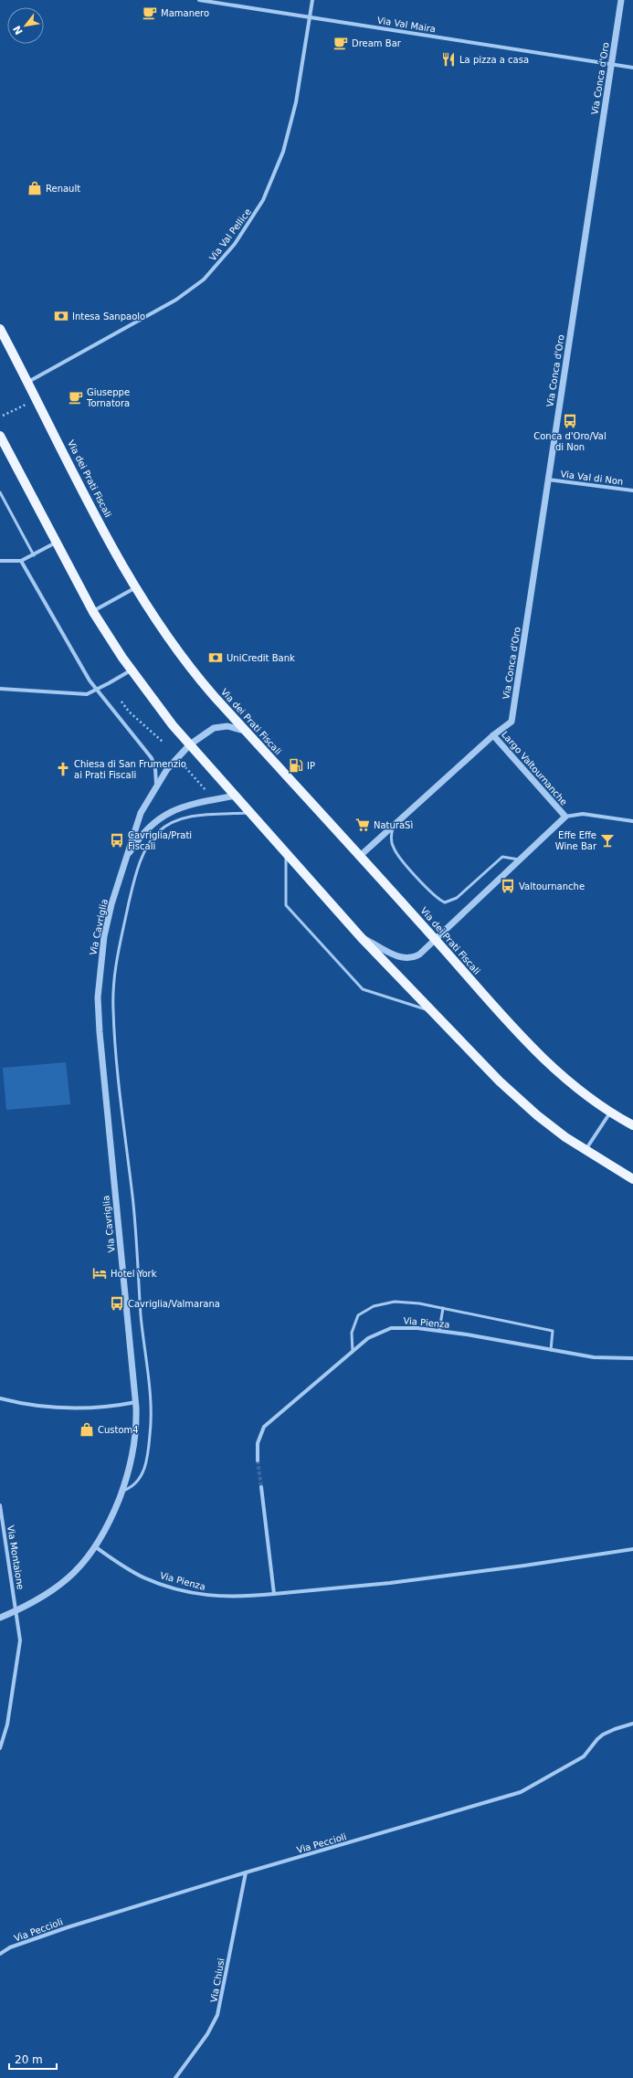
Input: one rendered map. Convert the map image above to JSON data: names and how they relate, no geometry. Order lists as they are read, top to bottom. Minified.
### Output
{"streets":{"main road":["Via dei Prati Fiscali"],"street":["Via Val Maira","Via Conca d'Oro","Via Val Pellice","Via Val di Non","Largo Valtournanche","Via Cavriglia","Via Pienza","Via Montaione","Via Peccioli","Via Chiusi"]},"crossings":[["Via Val Maira","Via Conca d'Oro"],["Via Val Maira","Via Val Pellice"],["Via Conca d'Oro","Via Val di Non"],["Via Conca d'Oro","Largo Valtournanche"],["Via Val Pellice","Via dei Prati Fiscali"],["Via dei Prati Fiscali","Largo Valtournanche"],["Via dei Prati Fiscali","Via Cavriglia"],["Via Cavriglia","Via Pienza"],["Via Cavriglia","Via Montaione"],["Via Peccioli","Via Chiusi"]],"places":{"cafe":["Mamanero","Dream Bar","Giuseppe Tornatora"],"restaurant":["La pizza a casa"],"shop":["Renault","Custom4"],"bank":["Intesa Sanpaolo","UniCredit Bank"],"bus stop":["Conca d'Oro/Val di Non","Cavriglia/Prati Fiscali","Valtournanche","Cavriglia/Valmarana"],"fuel station":["IP"],"church":["Chiesa di San Frumenzio ai Prati Fiscali"],"supermarket":["NaturaSì"],"bar":["Effe Effe Wine Bar"],"hotel":["Hotel York"]},"scale_bar":"20 m","north":"bottom left"}
